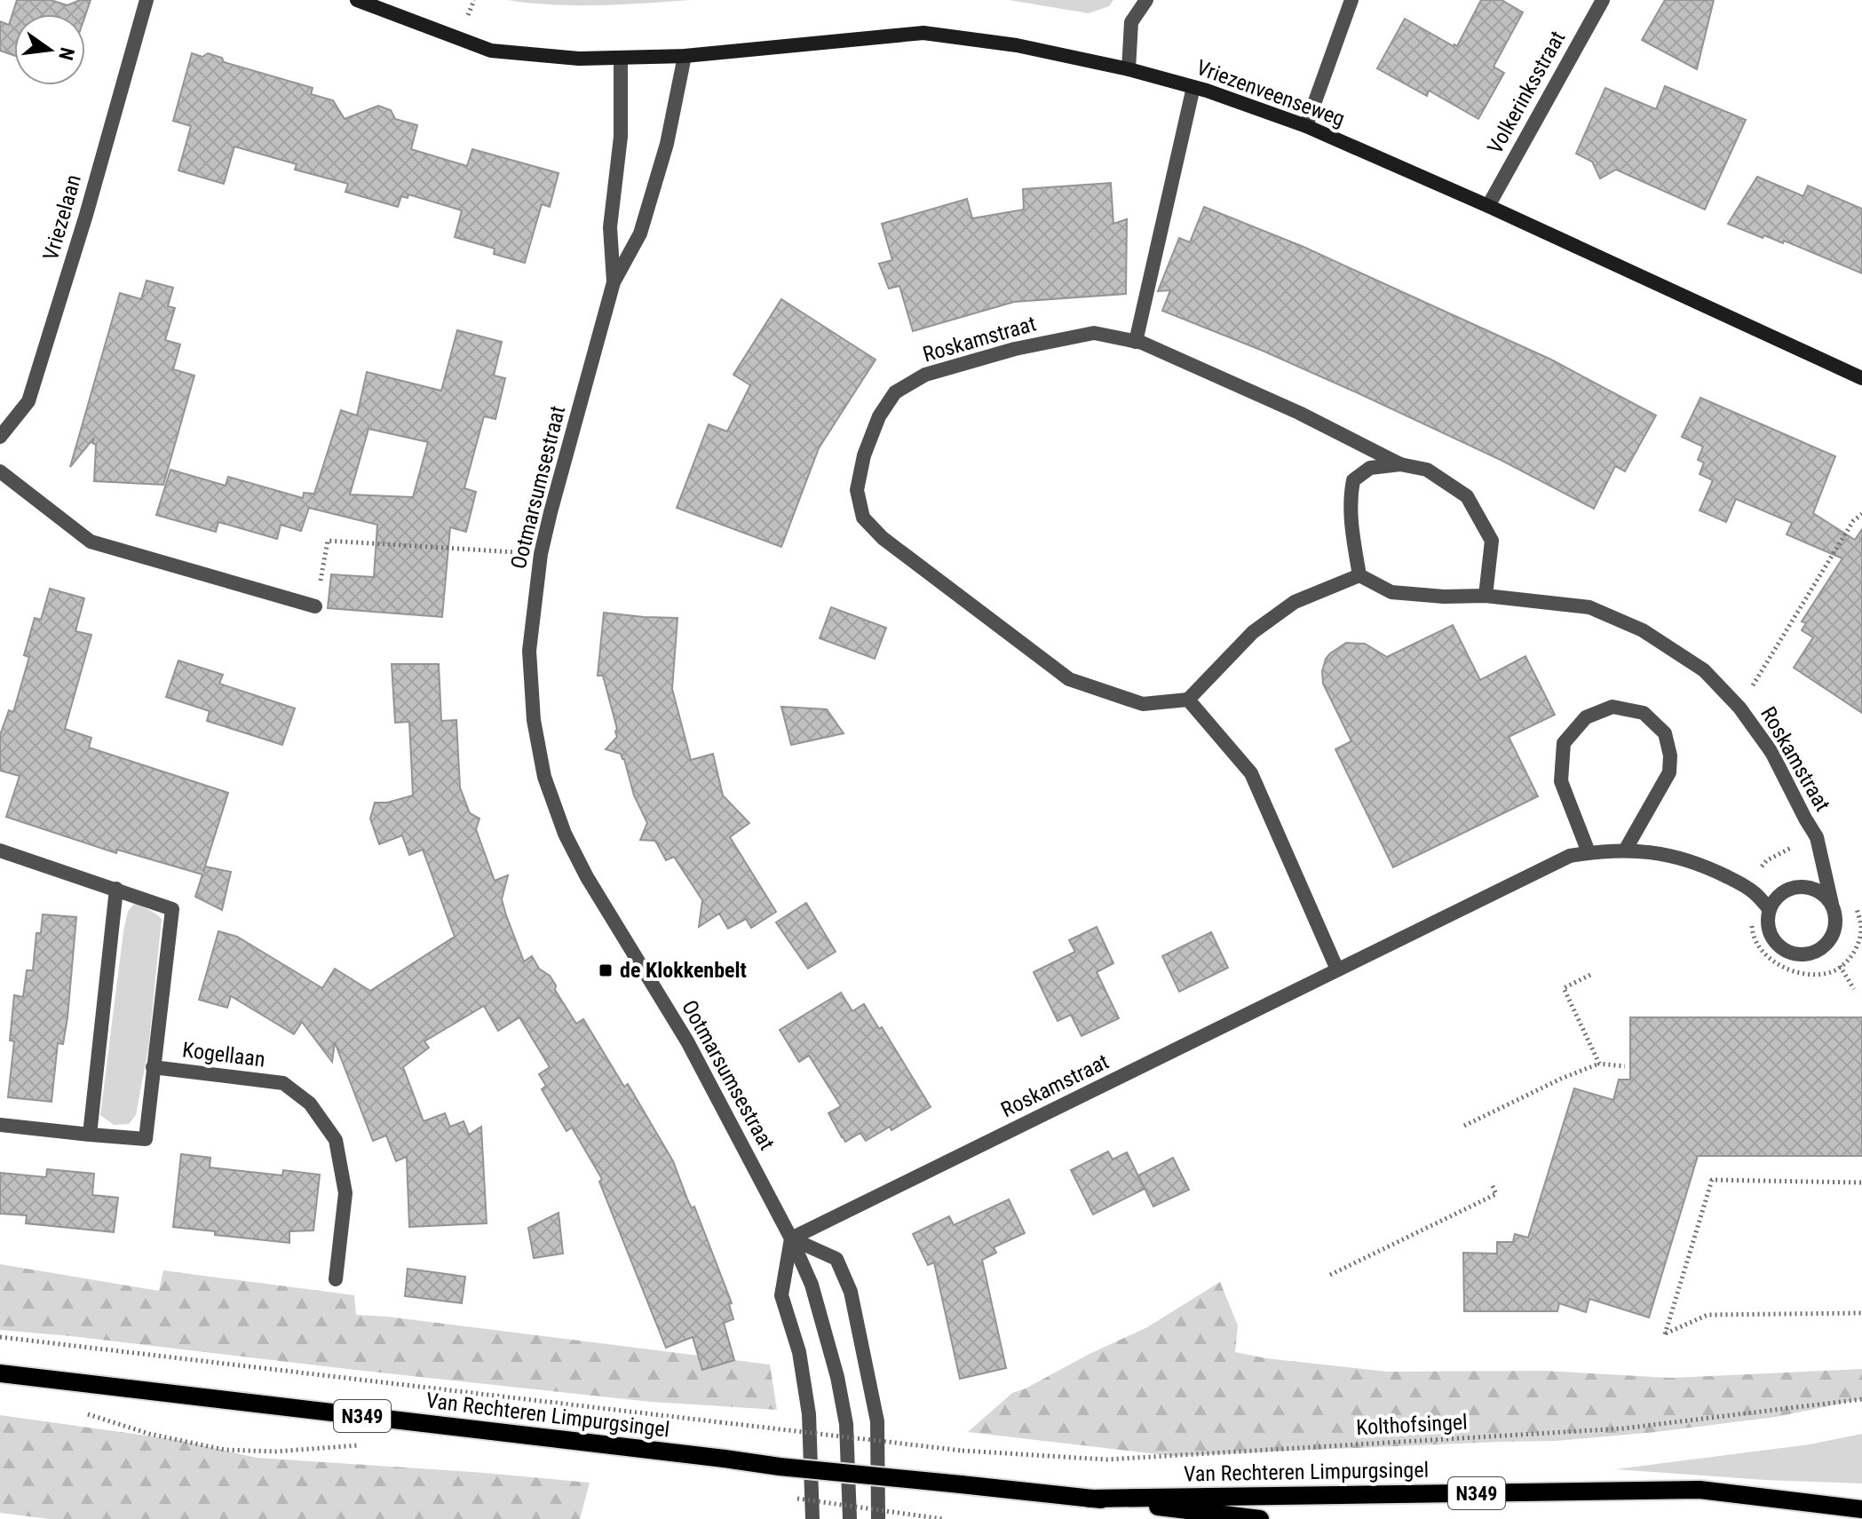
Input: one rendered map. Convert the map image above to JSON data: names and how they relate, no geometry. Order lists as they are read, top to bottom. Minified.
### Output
{"streets":{"main road":["Vriezenveenseweg","Van Rechteren Limpurgsingel","N349"],"street":["Volkerinksstraat","Vriezelaan","Roskamstraat","Ootmarsumsestraat","Kogellaan"],"path":["Kolthofsingel"]},"crossings":[["Volkerinksstraat","Vriezenveenseweg"],["Vriezenveenseweg","Ootmarsumsestraat"],["Roskamstraat","Ootmarsumsestraat"]],"places":{"transit":["de Klokkenbelt"]},"north":"right"}
